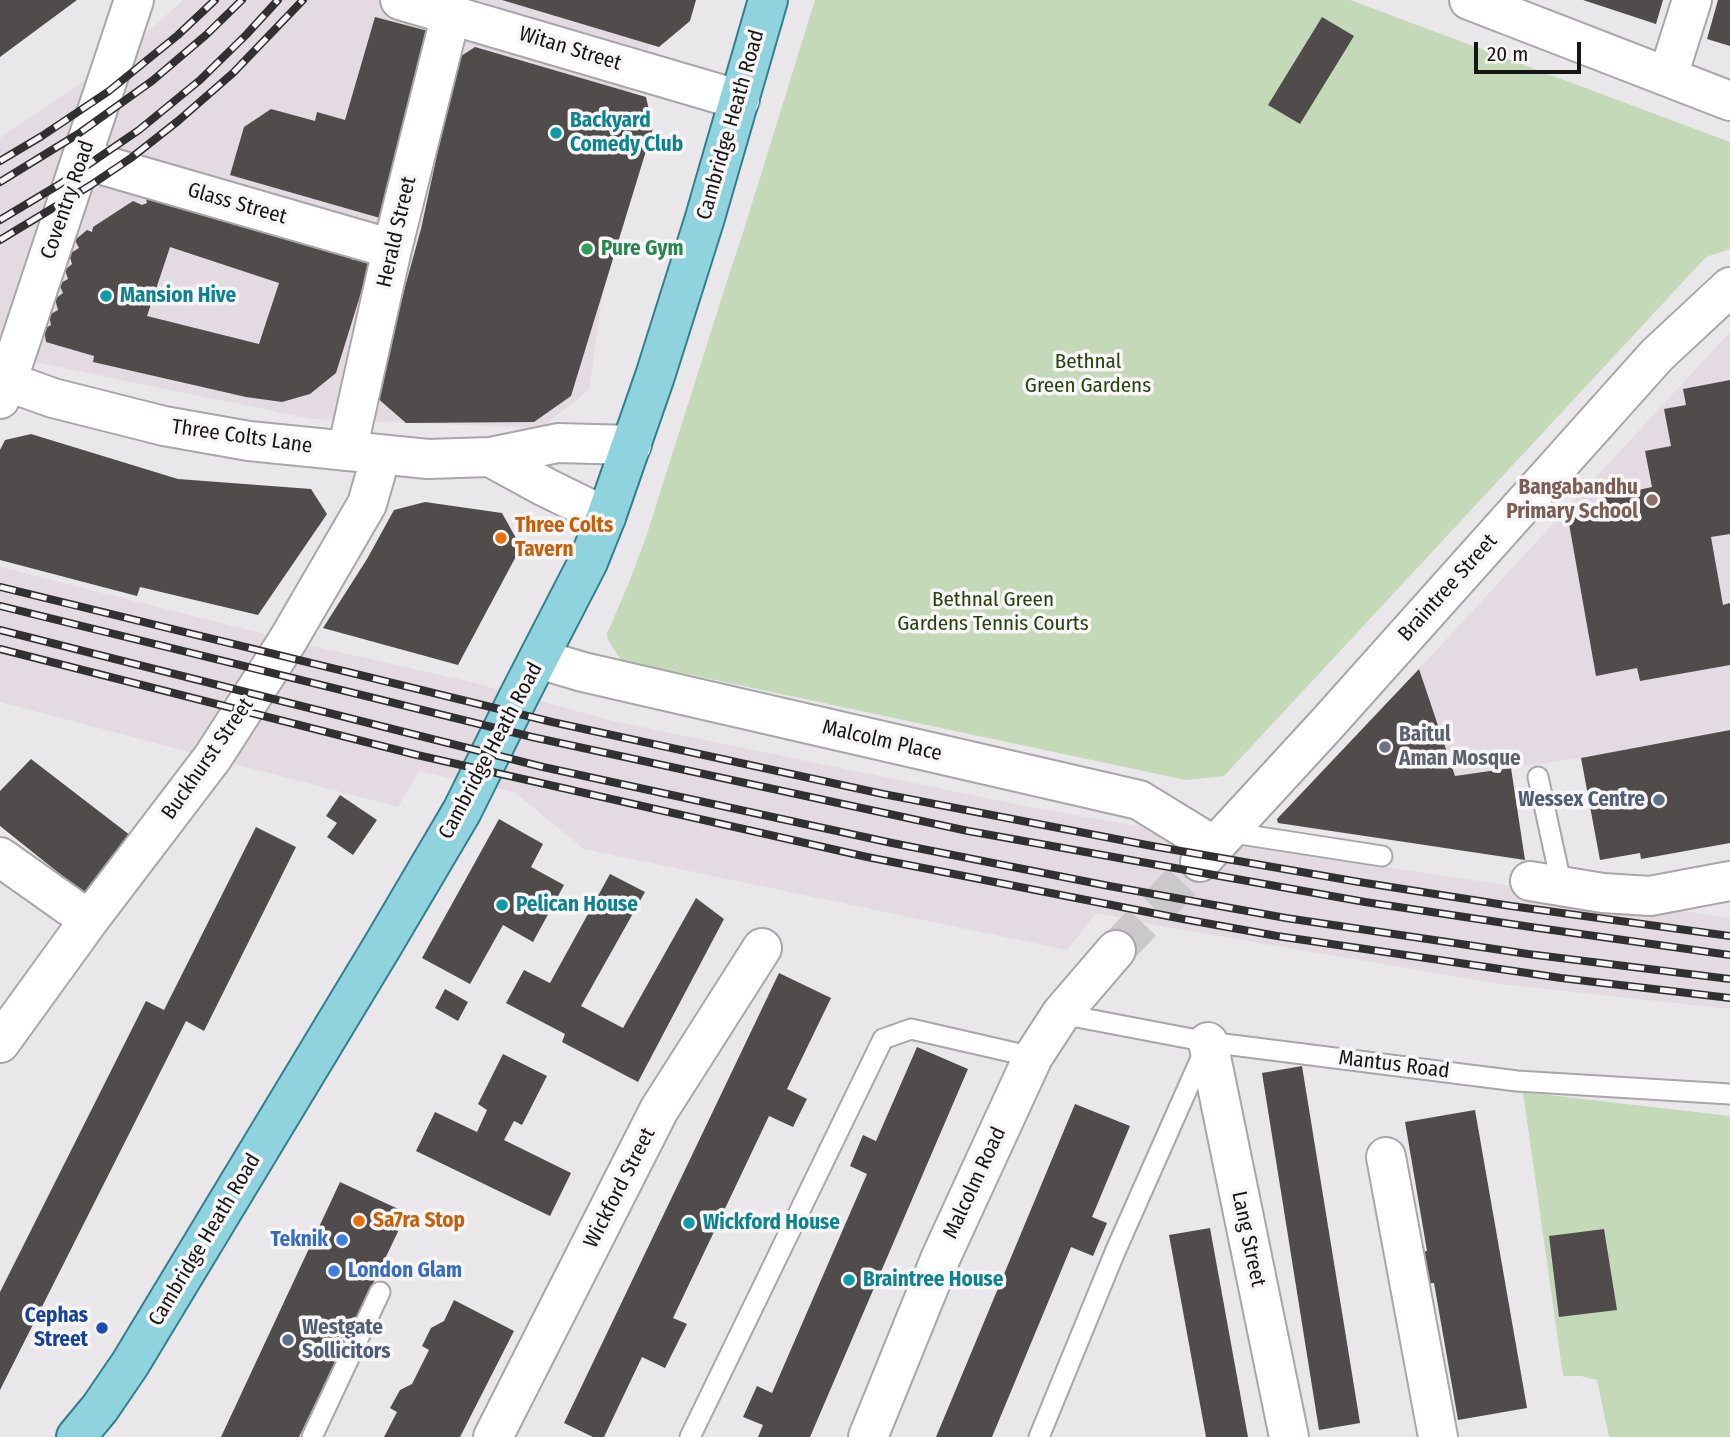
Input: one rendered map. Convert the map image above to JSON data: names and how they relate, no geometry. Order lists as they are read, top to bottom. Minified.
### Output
{"streets":{"main road":["Cambridge Heath Road"],"street":["Witan Street","Coventry Road","Glass Street","Herald Street","Three Colts Lane","Braintree Street","Malcolm Place","Buckhurst Street","Malcolm Road","Wickford Street","Lang Street"],"lane":["Mantus Road"]},"crossings":[["Witan Street","Cambridge Heath Road"],["Witan Street","Herald Street"],["Cambridge Heath Road","Three Colts Lane"],["Cambridge Heath Road","Malcolm Place"],["Coventry Road","Glass Street"],["Coventry Road","Three Colts Lane"],["Glass Street","Herald Street"],["Herald Street","Three Colts Lane"],["Herald Street","Buckhurst Street"],["Three Colts Lane","Buckhurst Street"],["Braintree Street","Malcolm Place"],["Mantus Road","Malcolm Road"],["Mantus Road","Lang Street"]],"parks":["Bethnal Green Gardens","Bethnal Green Gardens Tennis Courts"],"places":["Backyard Comedy Club","Pure Gym","Mansion Hive","Bangabandhu Primary School","Three Colts Tavern","Baitul Aman Mosque","Wessex Centre","Pelican House","Sa7ra Stop","Wickford House","Teknik","London Glam","Braintree House","Cephas Street","Westgate Sollicitors"],"scale_bar":"20 m"}
